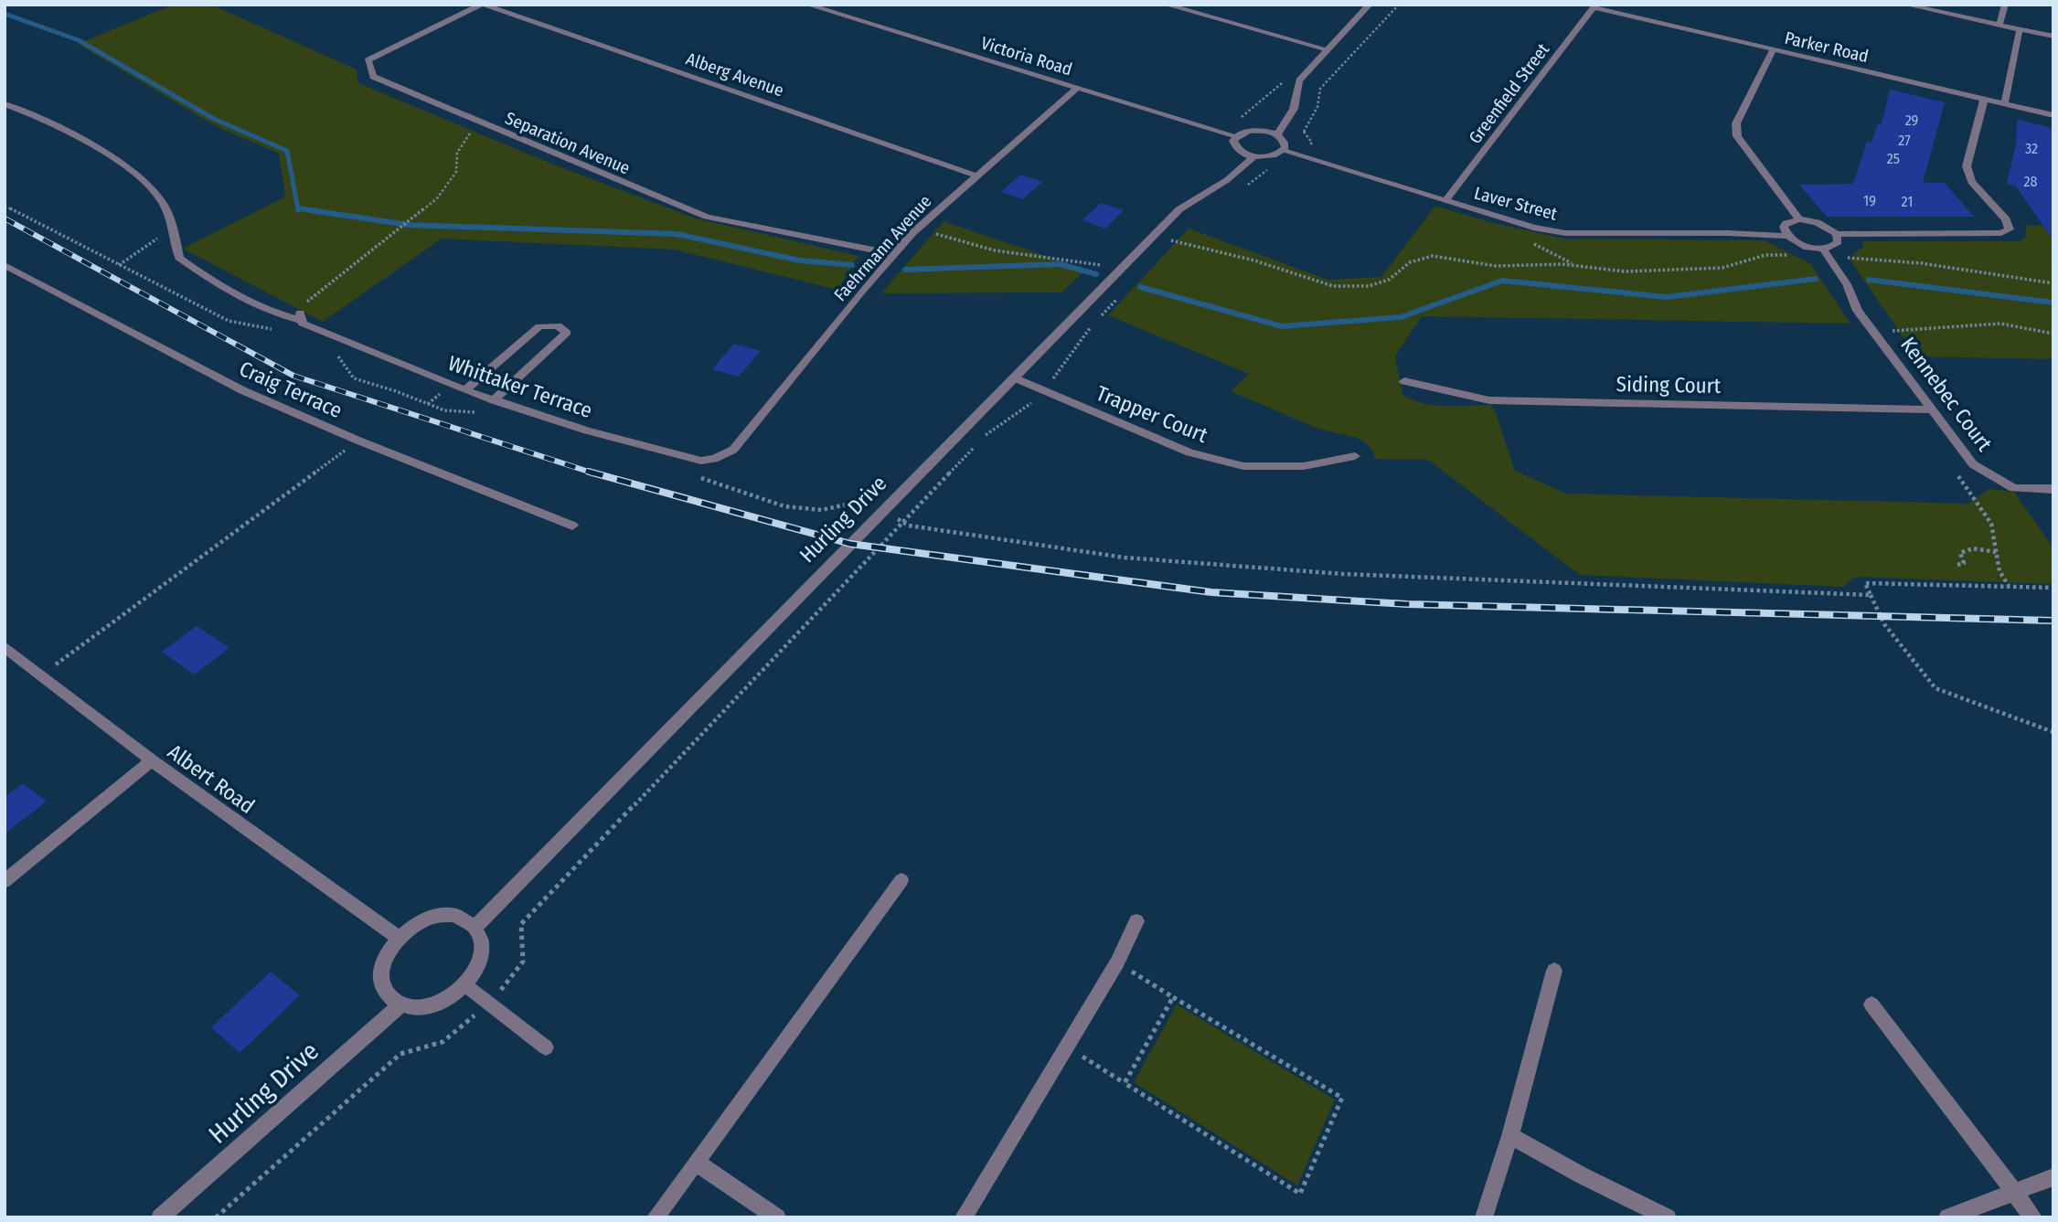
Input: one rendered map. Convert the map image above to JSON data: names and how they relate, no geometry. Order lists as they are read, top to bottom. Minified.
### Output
{"streets":{"street":["Parker Road","Victoria Road","Alberg Avenue","Greenfield Street","Separation Avenue","Laver Street","Faehrmann Avenue","Siding Court","Whittaker Terrace","Craig Terrace","Kennebec Court","Trapper Court","Hurling Drive","Albert Road"]},"crossings":[["Parker Road","Greenfield Street"],["Victoria Road","Faehrmann Avenue"],["Alberg Avenue","Separation Avenue"],["Alberg Avenue","Faehrmann Avenue"],["Greenfield Street","Laver Street"],["Separation Avenue","Faehrmann Avenue"],["Laver Street","Kennebec Court"],["Faehrmann Avenue","Whittaker Terrace"],["Siding Court","Kennebec Court"],["Trapper Court","Hurling Drive"],["Hurling Drive","Albert Road"]],"house_numbers":["29","27","32","25","28","19","21"]}
